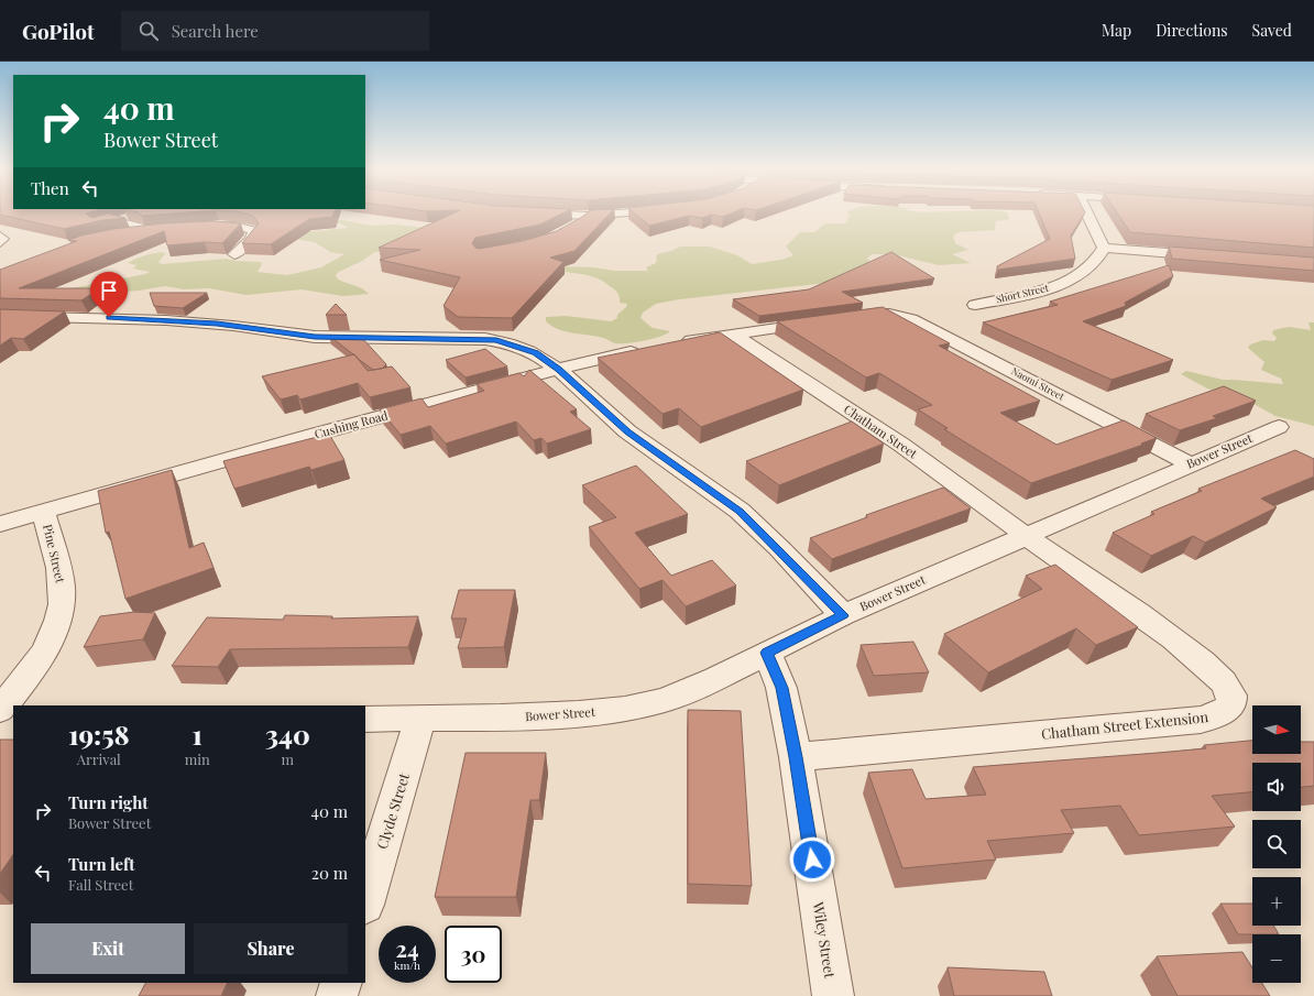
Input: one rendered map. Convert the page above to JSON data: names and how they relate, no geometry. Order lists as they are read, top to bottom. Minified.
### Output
{"streets":{"street":["Short Street","Naomi Street","Cushing Road","Chatham Street","Bower Street","Pine Street","Chatham Street Extension","Clyde Street","Wiley Street"]},"crossings":[["Naomi Street","Bower Street"],["Cushing Road","Pine Street"],["Chatham Street","Bower Street"],["Chatham Street","Chatham Street Extension"],["Bower Street","Chatham Street Extension"],["Bower Street","Clyde Street"],["Bower Street","Wiley Street"],["Chatham Street Extension","Wiley Street"]],"north":"right","page":{"header":"GoPilot","search":"Search here","nav":["Map","Directions","Saved"],"turn":["40 m","Bower Street"],"then":"Then","map_buttons":["+","−"],"eta":["19:58","Arrival","1","min","340","m"],"list":[{"name":"Turn right","note":"Bower Street","value":"40 m"},{"name":"Turn left","note":"Fall Street","value":"20 m"}],"buttons":["Exit","Share"],"speed":"24 km/h","limit":"30"}}
